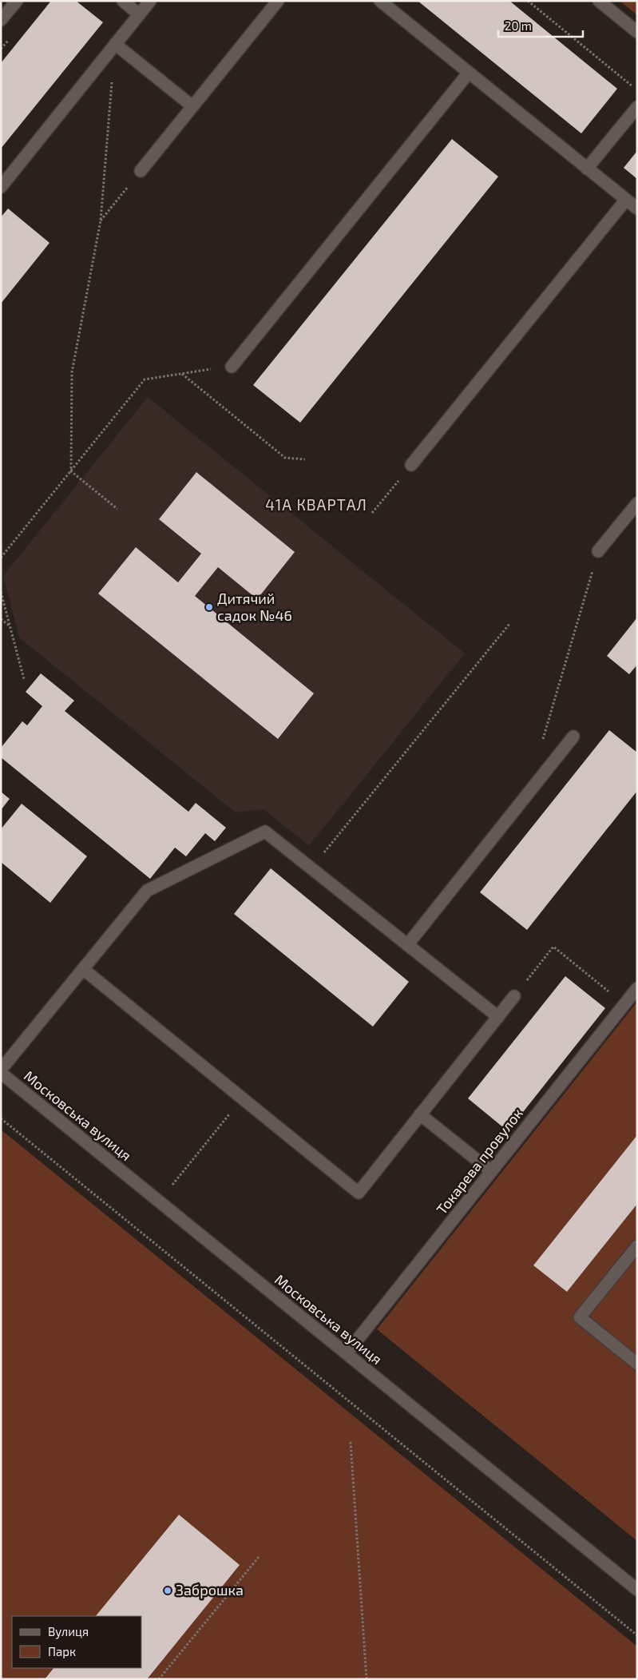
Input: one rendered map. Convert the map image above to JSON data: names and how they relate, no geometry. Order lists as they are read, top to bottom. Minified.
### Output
{"streets":{"street":["Московська вулиця","Токарева провулок"]},"crossings":[["Московська вулиця","Токарева провулок"]],"districts":["41А КВАРТАЛ"],"places":["Дитячий садок №46","Заброшка"],"legend":["Вулиця","Парк"],"scale_bar":"20 m"}
